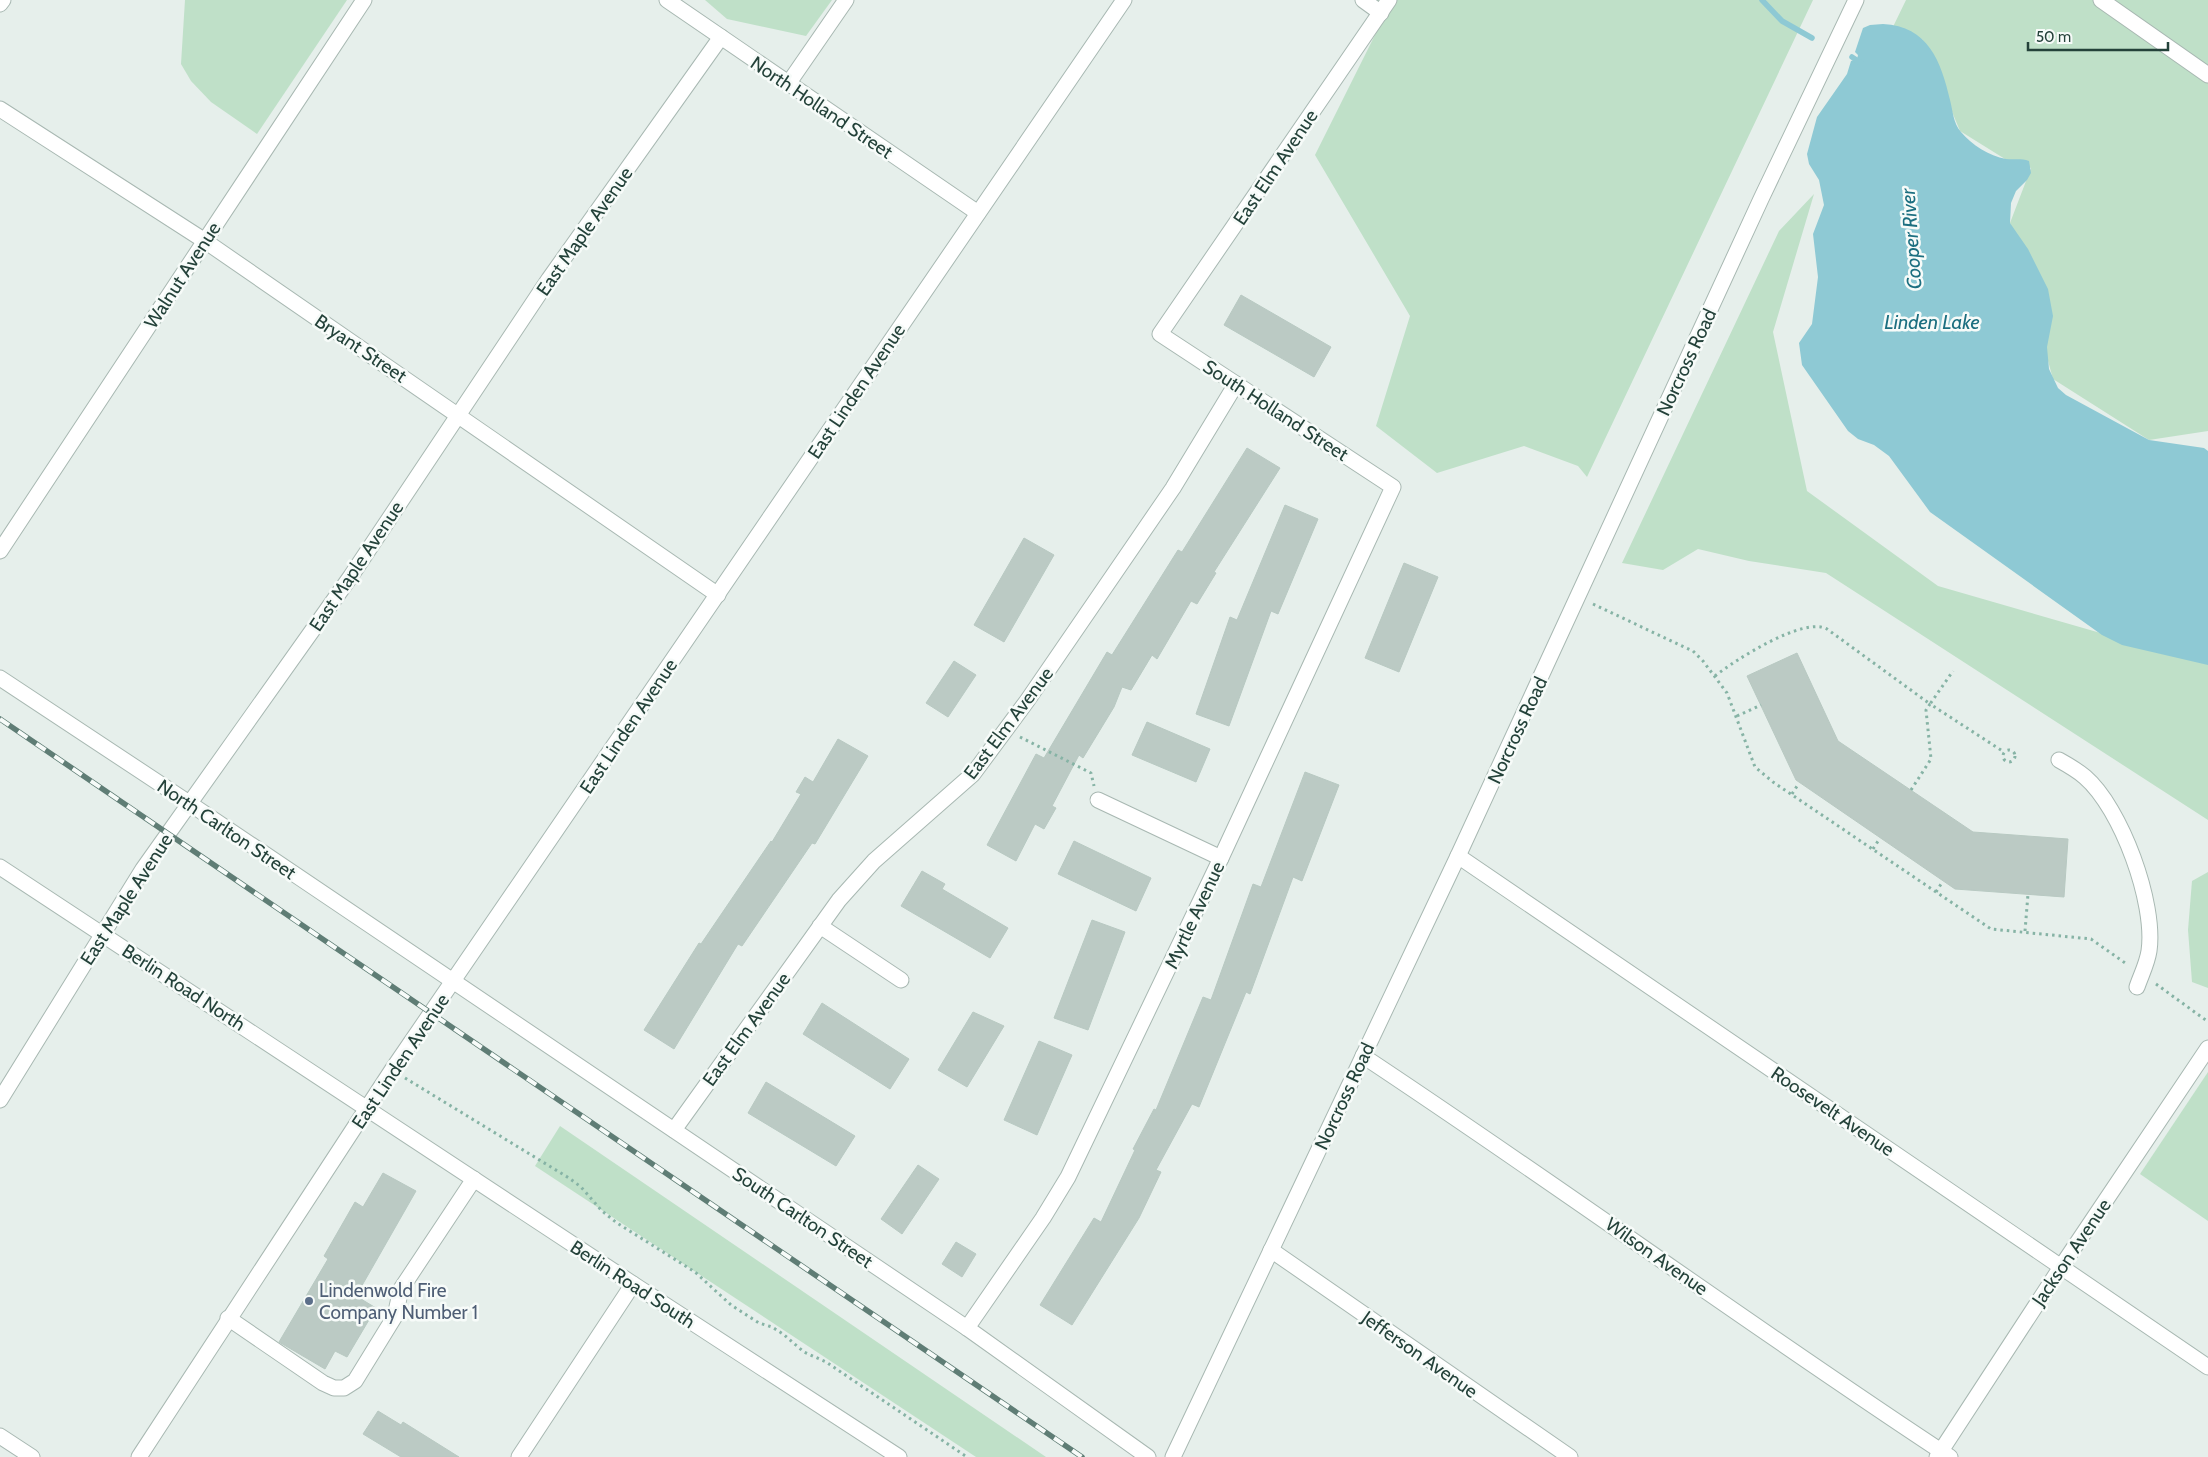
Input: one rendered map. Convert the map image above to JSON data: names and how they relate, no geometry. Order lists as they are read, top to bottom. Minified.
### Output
{"streets":{"street":["North Holland Street","East Elm Avenue","East Maple Avenue","Walnut Avenue","Bryant Street","Norcross Road","East Linden Avenue","South Holland Street","North Carlton Street","Myrtle Avenue","Berlin Road North","Roosevelt Avenue","South Carlton Street","Jackson Avenue","Wilson Avenue","Berlin Road South","Jefferson Avenue"]},"crossings":[["North Holland Street","East Maple Avenue"],["North Holland Street","East Linden Avenue"],["East Elm Avenue","South Holland Street"],["East Elm Avenue","South Carlton Street"],["East Maple Avenue","Bryant Street"],["East Maple Avenue","North Carlton Street"],["East Maple Avenue","Berlin Road North"],["Walnut Avenue","Bryant Street"],["Bryant Street","East Linden Avenue"],["Norcross Road","Roosevelt Avenue"],["Norcross Road","Wilson Avenue"],["Norcross Road","Jefferson Avenue"],["East Linden Avenue","North Carlton Street"],["East Linden Avenue","Berlin Road North"],["East Linden Avenue","South Carlton Street"],["East Linden Avenue","Berlin Road South"],["South Holland Street","Myrtle Avenue"],["North Carlton Street","South Carlton Street"],["Myrtle Avenue","South Carlton Street"],["Berlin Road North","Berlin Road South"],["Roosevelt Avenue","Jackson Avenue"],["Jackson Avenue","Wilson Avenue"]],"water":["Cooper River","Linden Lake"],"places":["Lindenwold Fire Company Number 1"],"scale_bar":"50 m"}
